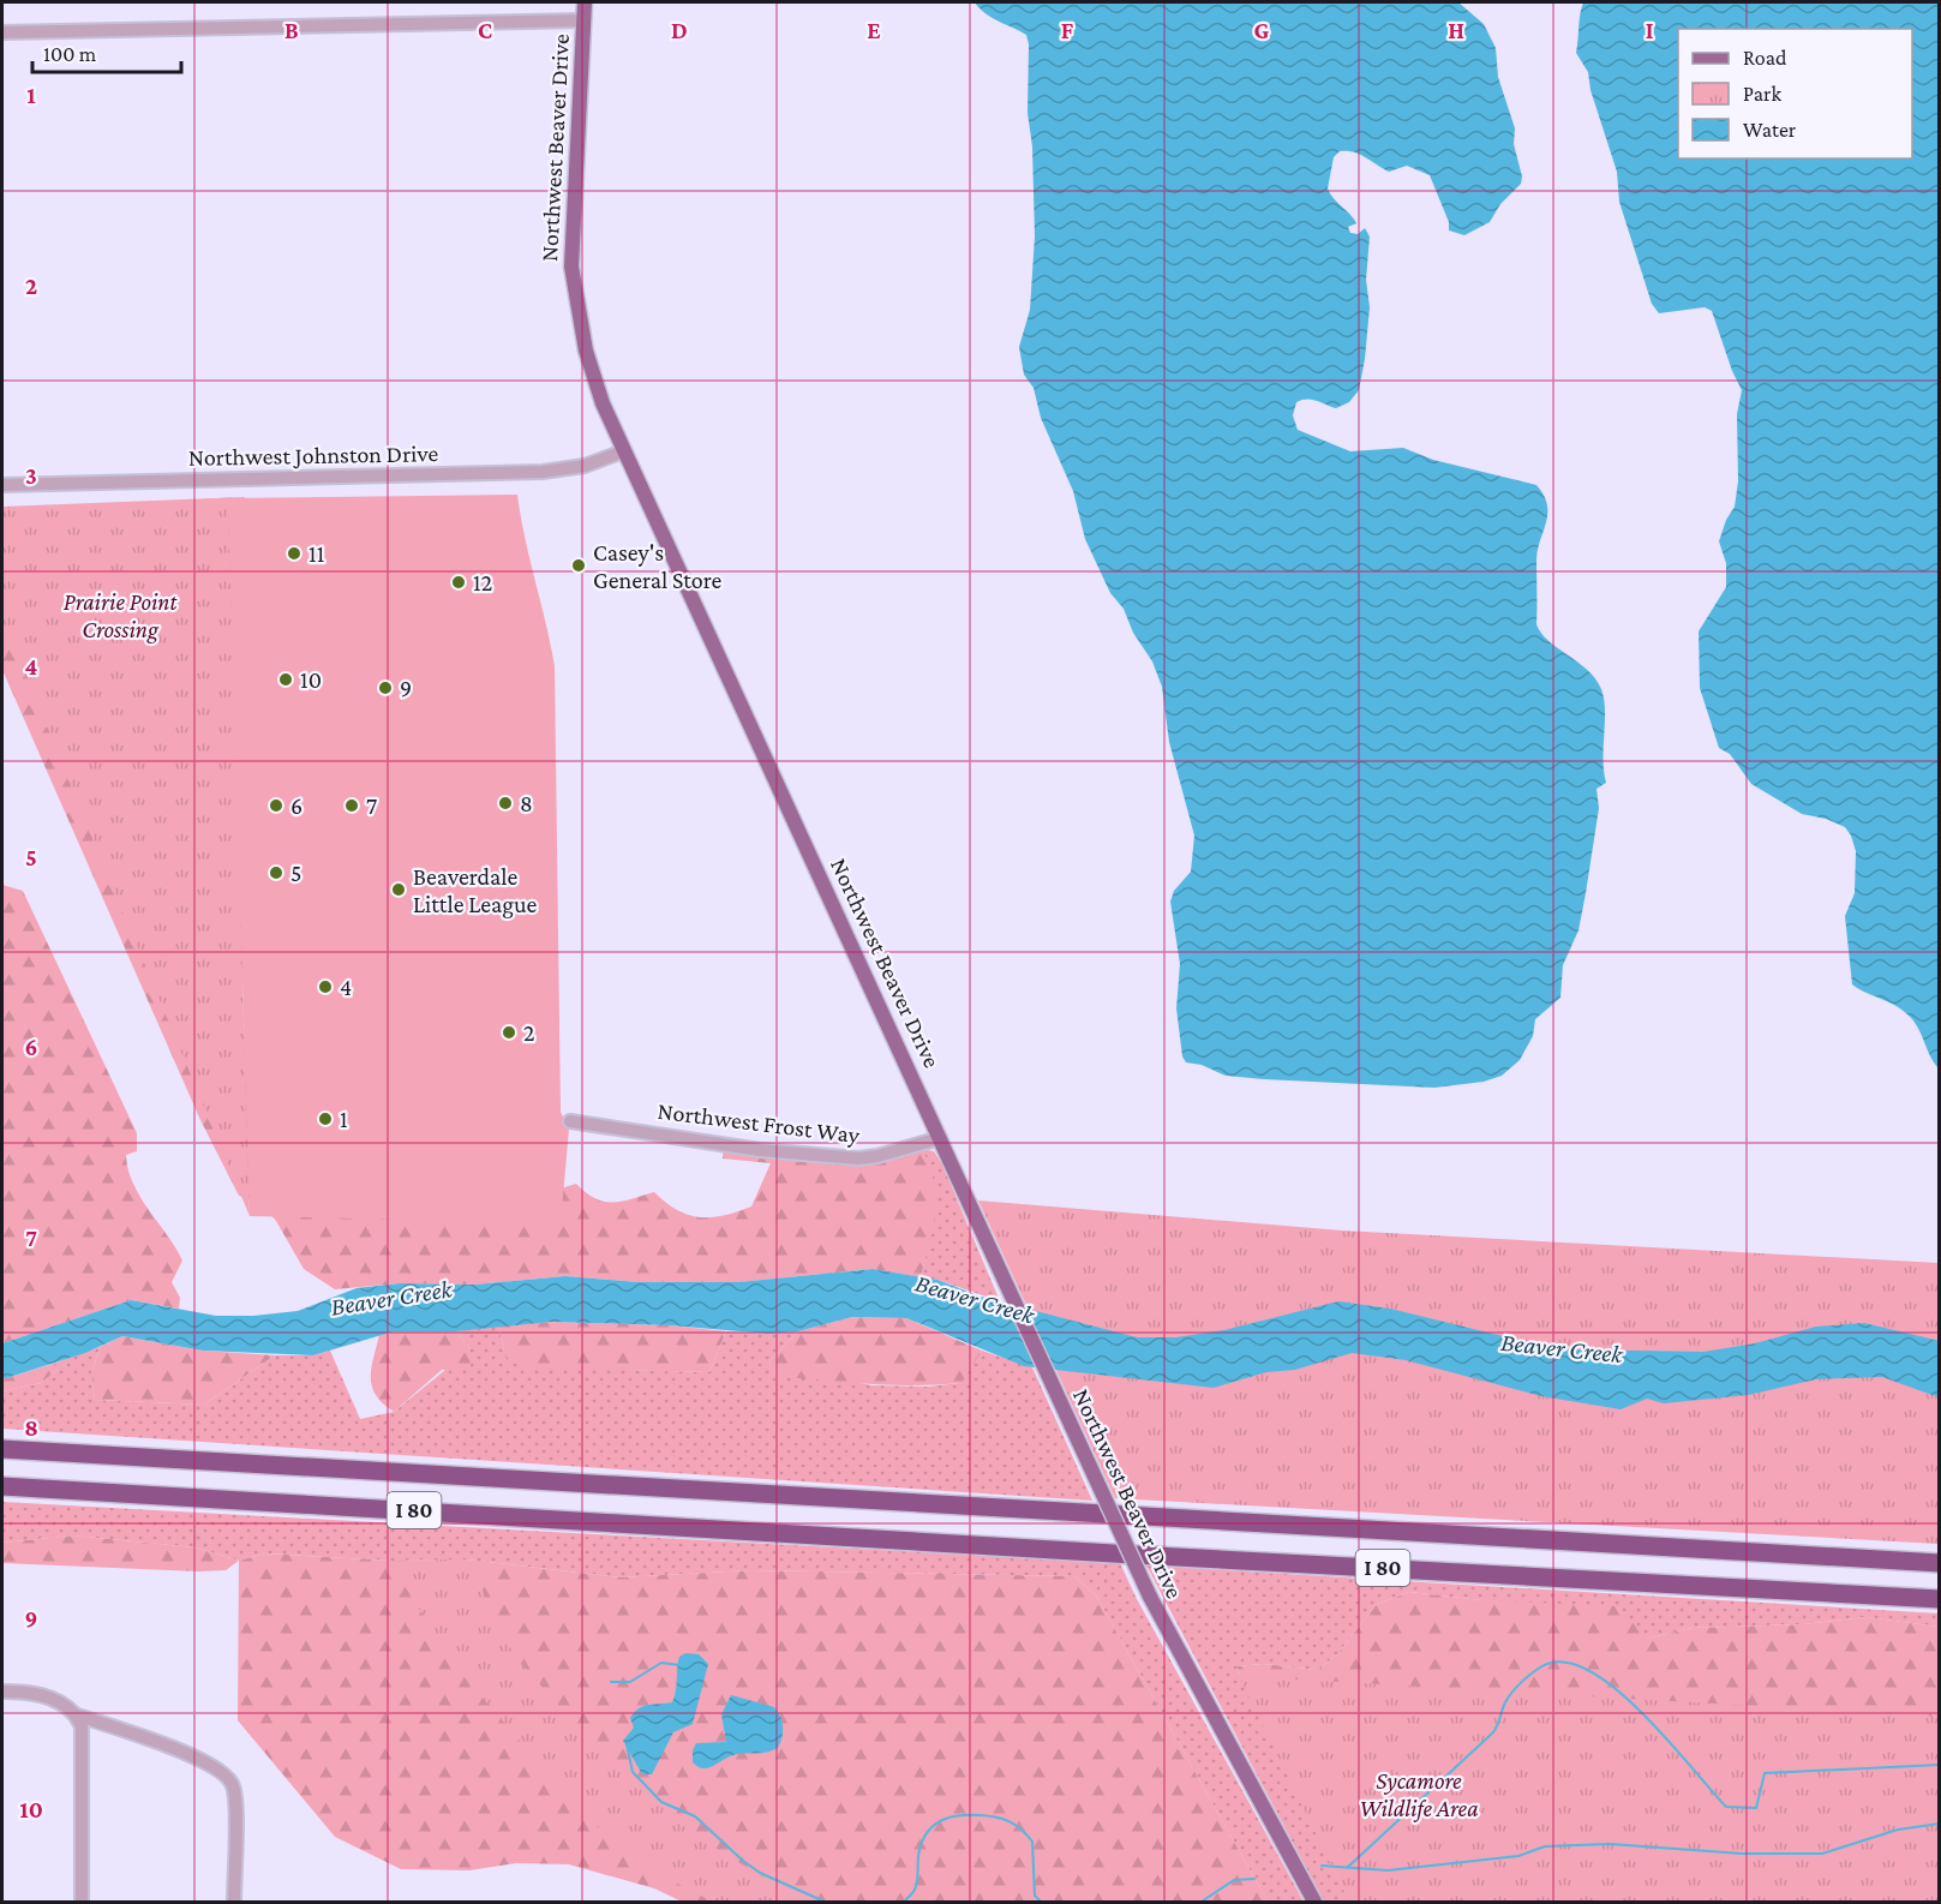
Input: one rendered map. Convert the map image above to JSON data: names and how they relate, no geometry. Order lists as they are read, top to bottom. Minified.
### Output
{"streets":{"highway":["I 80"],"main road":["Northwest Beaver Drive"],"street":["Northwest Johnston Drive","Northwest Frost Way"]},"crossings":[["Northwest Beaver Drive","Northwest Johnston Drive"],["Northwest Beaver Drive","Northwest Frost Way"]],"water":["Beaver Creek"],"parks":["Prairie Point Crossing","Sycamore Wildlife Area"],"places":["11","Casey's General Store","12","10","9","8","6","7","5","Beaverdale Little League","4","2","1"],"legend":["Road","Park","Water"],"scale_bar":"100 m","grid":{"columns":["B","C","D","E","F","G","H","I"],"rows":["1","2","3","4","5","6","7","8","9","10"]}}
